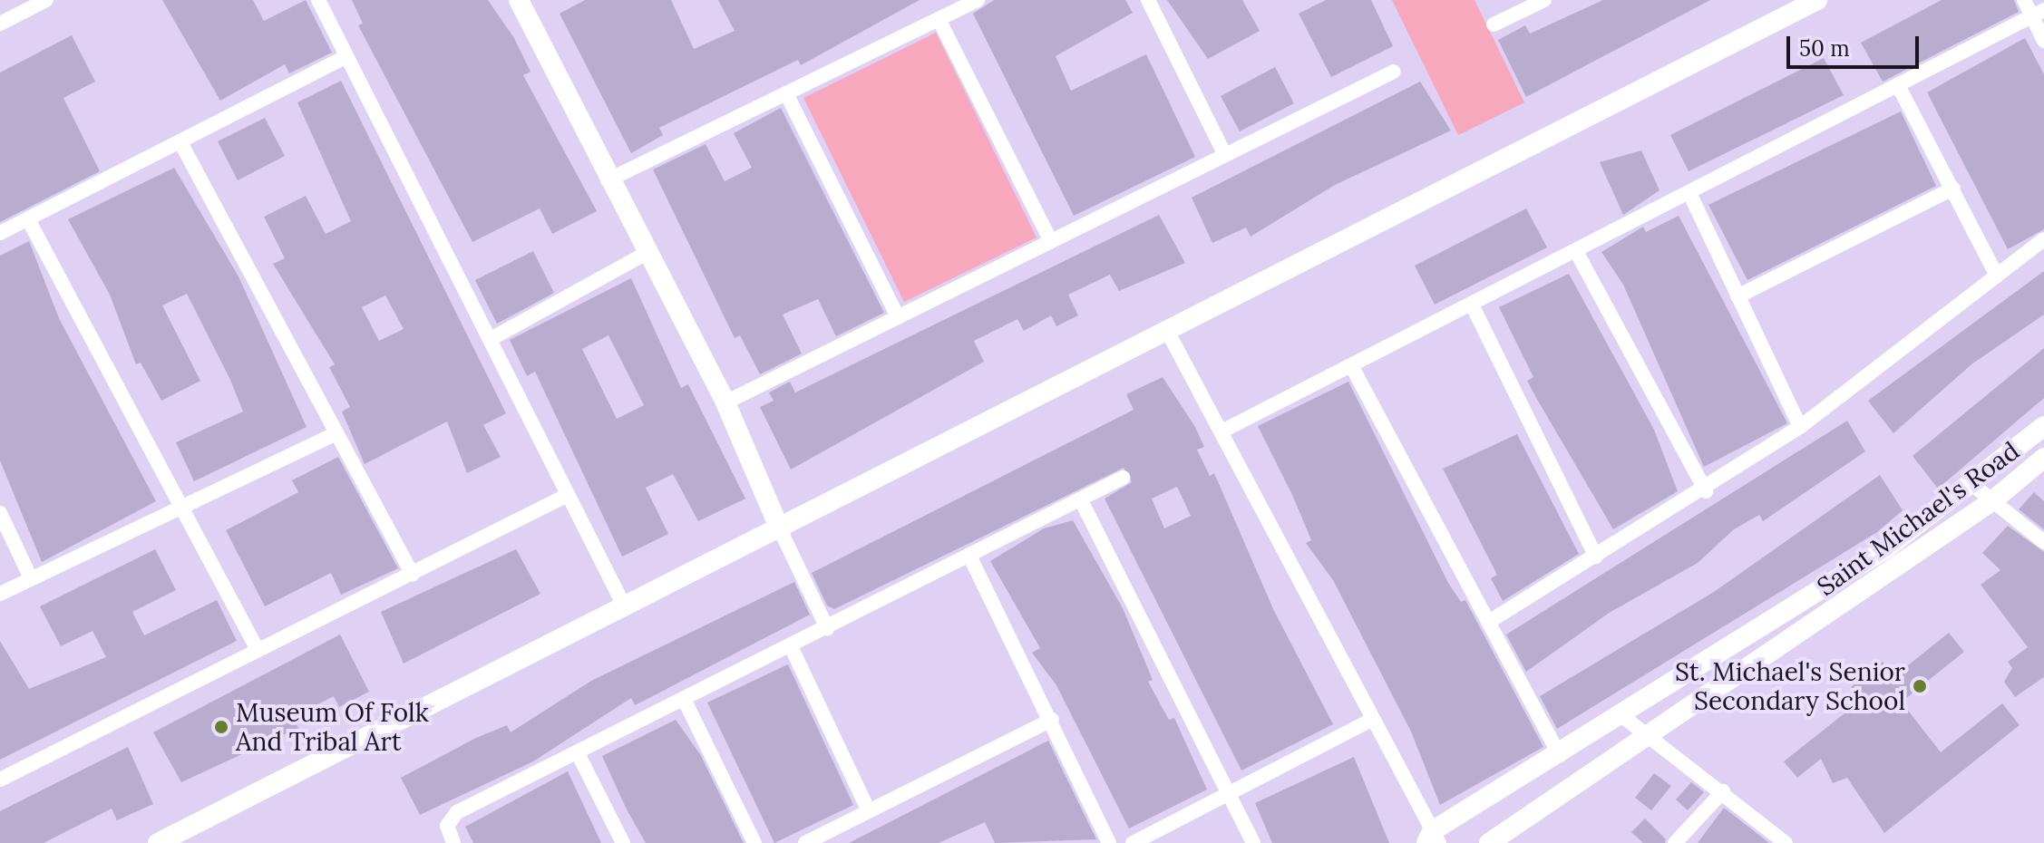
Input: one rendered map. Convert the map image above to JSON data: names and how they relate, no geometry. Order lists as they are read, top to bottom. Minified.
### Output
{"streets":{"street":["Saint Michael's Road"]},"places":["St. Michael's Senior Secondary School","Museum Of Folk And Tribal Art"],"scale_bar":"50 m"}
